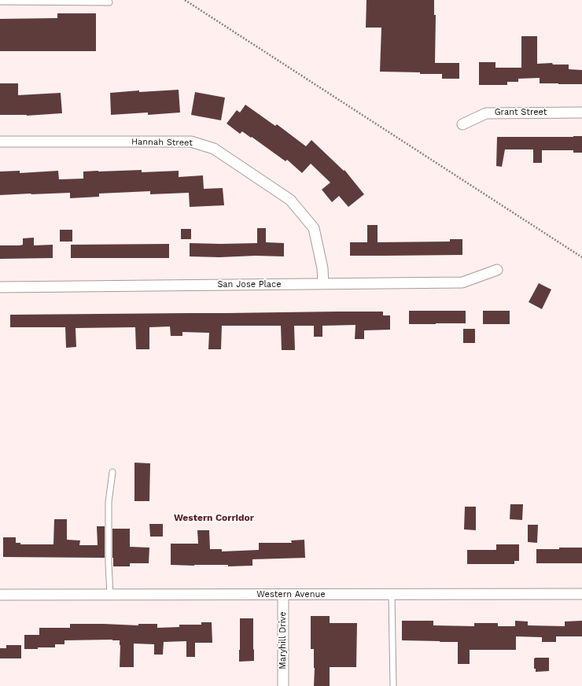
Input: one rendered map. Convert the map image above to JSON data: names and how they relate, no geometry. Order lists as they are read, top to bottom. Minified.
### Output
{"streets":{"street":["Grant Street","Hannah Street","San Jose Place","Western Avenue","Maryhill Drive"]},"crossings":[["Hannah Street","San Jose Place"],["Western Avenue","Maryhill Drive"]],"districts":["Western Corridor"]}
